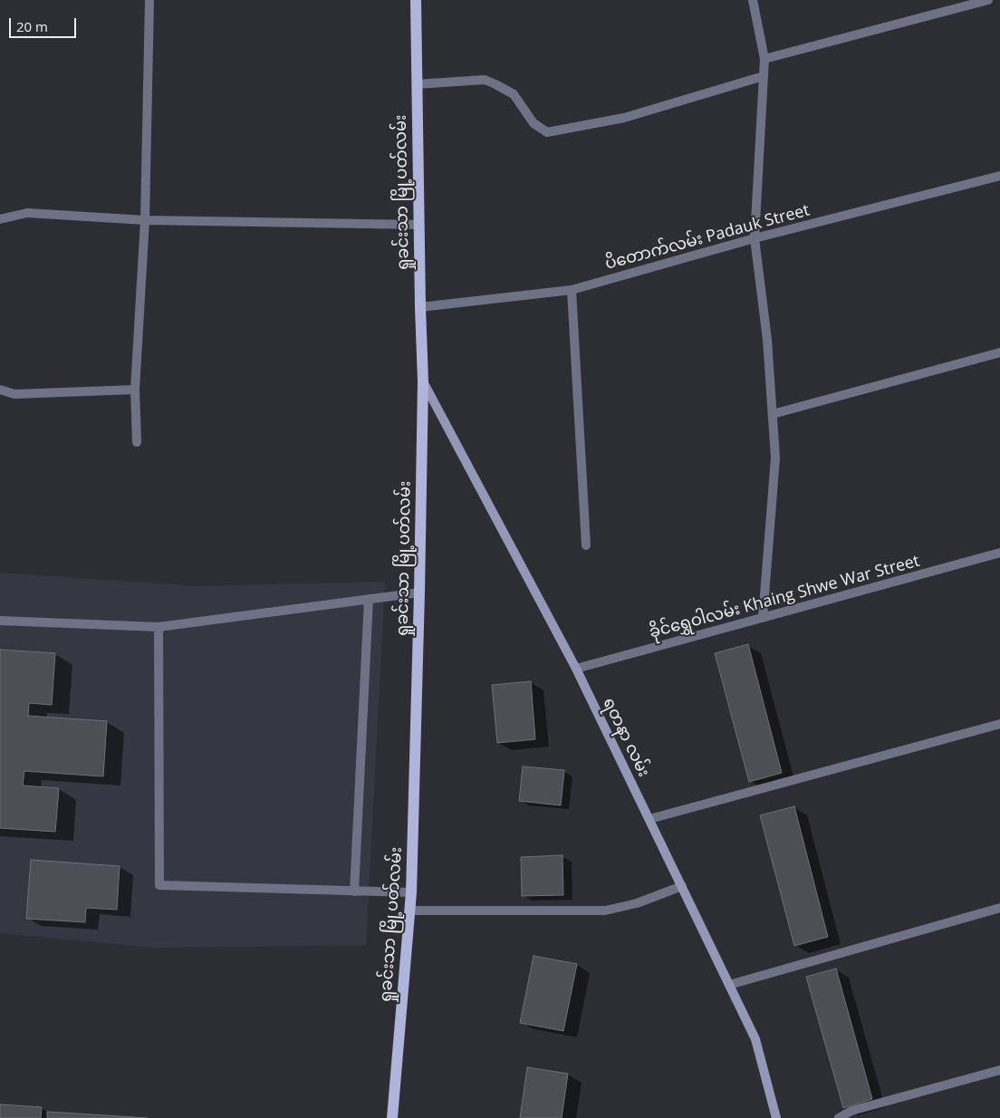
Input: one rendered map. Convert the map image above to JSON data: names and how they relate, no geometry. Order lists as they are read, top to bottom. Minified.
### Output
{"streets":{"main road":["ရှုခင်းသာ မြို့ပတ်လမ်း","ရတနာ လမ်း"],"street":["ပိတောက်လမ်း Padauk Street","ခိုင်ရွှေဝါလမ်း Khaing Shwe War Street"]},"crossings":[["ရှုခင်းသာ မြို့ပတ်လမ်း","ပိတောက်လမ်း Padauk Street"],["ရှုခင်းသာ မြို့ပတ်လမ်း","ရတနာ လမ်း"],["ခိုင်ရွှေဝါလမ်း Khaing Shwe War Street","ရတနာ လမ်း"]],"scale_bar":"20 m"}
